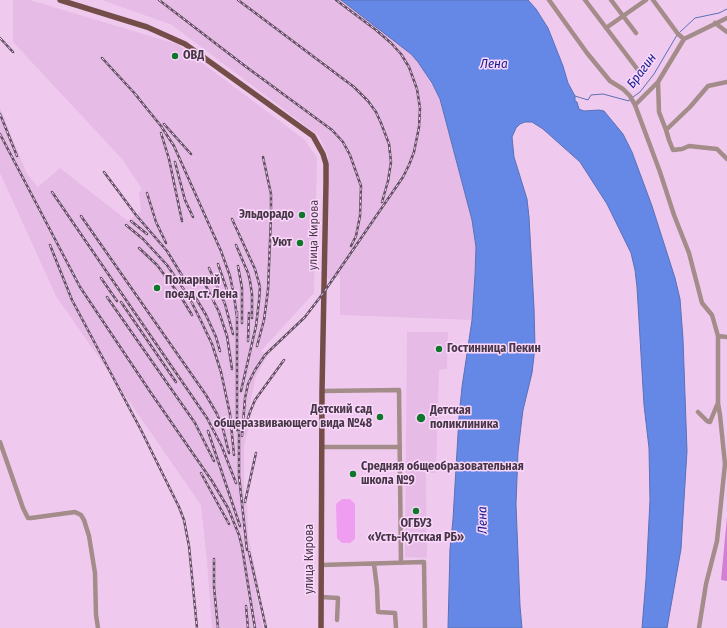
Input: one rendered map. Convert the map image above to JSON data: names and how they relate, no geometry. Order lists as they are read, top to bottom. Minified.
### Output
{"streets":{"main road":["улица Кирова"]},"water":["Лена","Брагин"],"places":["ОВД","Эльдорадо","Уют","Пожарный поезд ст. Лена","Гостинница Пекин","Детский сад общеразвивающего вида №48","Детская поликлиника","Средняя общеобразовательная школа №9","ОГБУЗ «Усть-Кутская РБ»"]}
